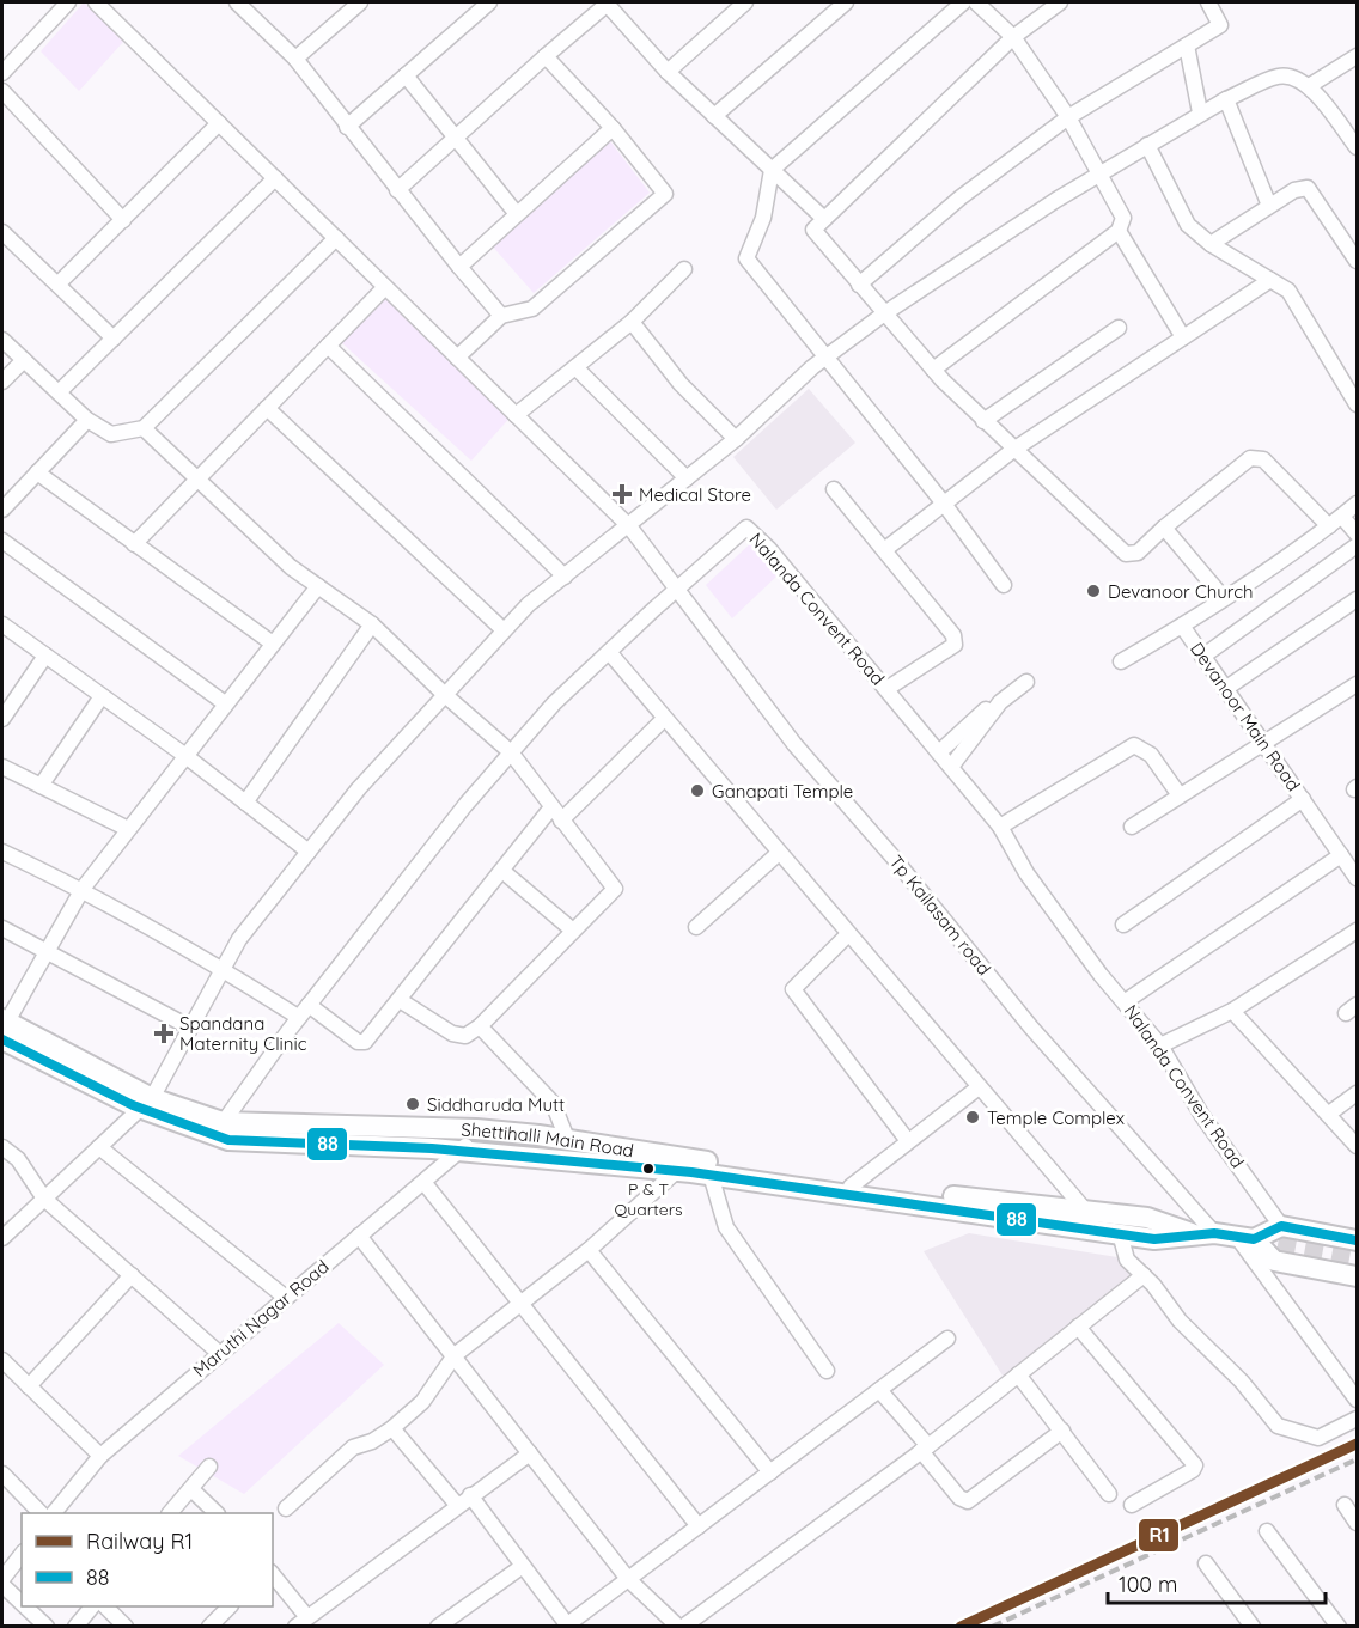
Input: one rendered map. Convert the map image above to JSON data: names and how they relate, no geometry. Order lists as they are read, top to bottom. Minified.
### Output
{"streets":{"main road":["Shettihalli Main Road"],"street":["Nalanda Convent Road","Devanoor Main Road","Tp Kailasam road","Maruthi Nagar Road"]},"crossings":[["Nalanda Convent Road","Tp Kailasam road"],["Nalanda Convent Road","Shettihalli Main Road"],["Tp Kailasam road","Shettihalli Main Road"],["Shettihalli Main Road","Maruthi Nagar Road"]],"places":{"health":["Medical Store","Spandana Maternity Clinic"],"other":["Devanoor Church","Ganapati Temple","Siddharuda Mutt","Temple Complex","P & T Quarters"]},"lines":["transit line 88","rail line R1"],"legend":["Railway R1","88"],"scale_bar":"100 m"}
